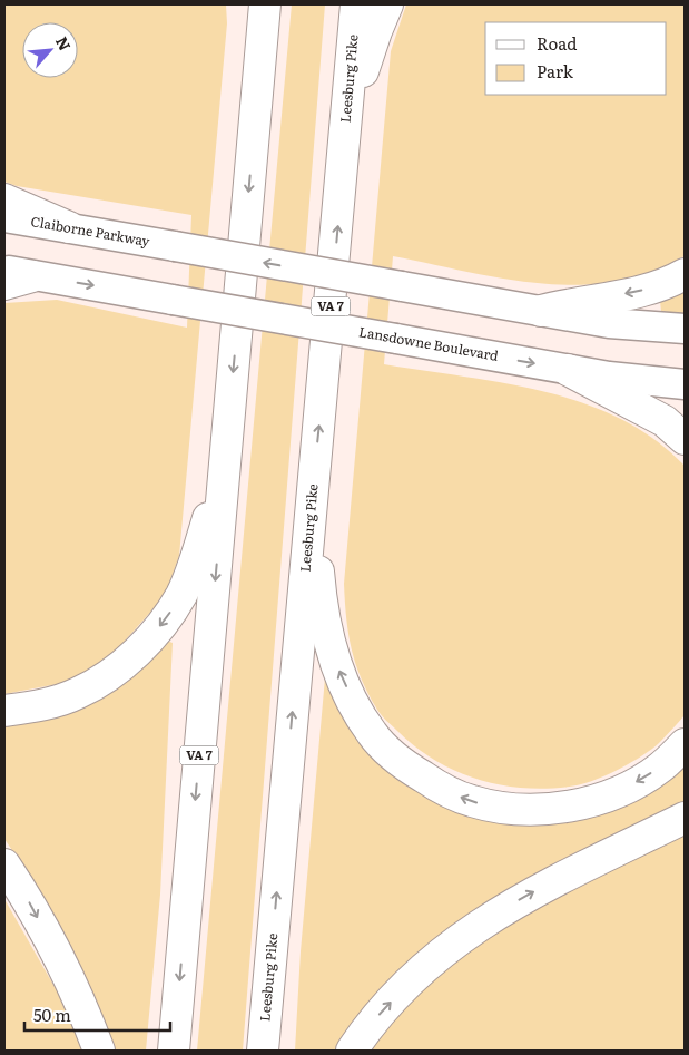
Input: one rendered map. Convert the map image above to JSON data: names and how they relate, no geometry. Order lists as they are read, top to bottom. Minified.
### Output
{"streets":{"highway":["Leesburg Pike","VA 7"],"main road":["Claiborne Parkway","Lansdowne Boulevard"]},"one_way":["Claiborne Parkway","Lansdowne Boulevard"],"legend":["Road","Park"],"scale_bar":"50 m","north":"top right"}
